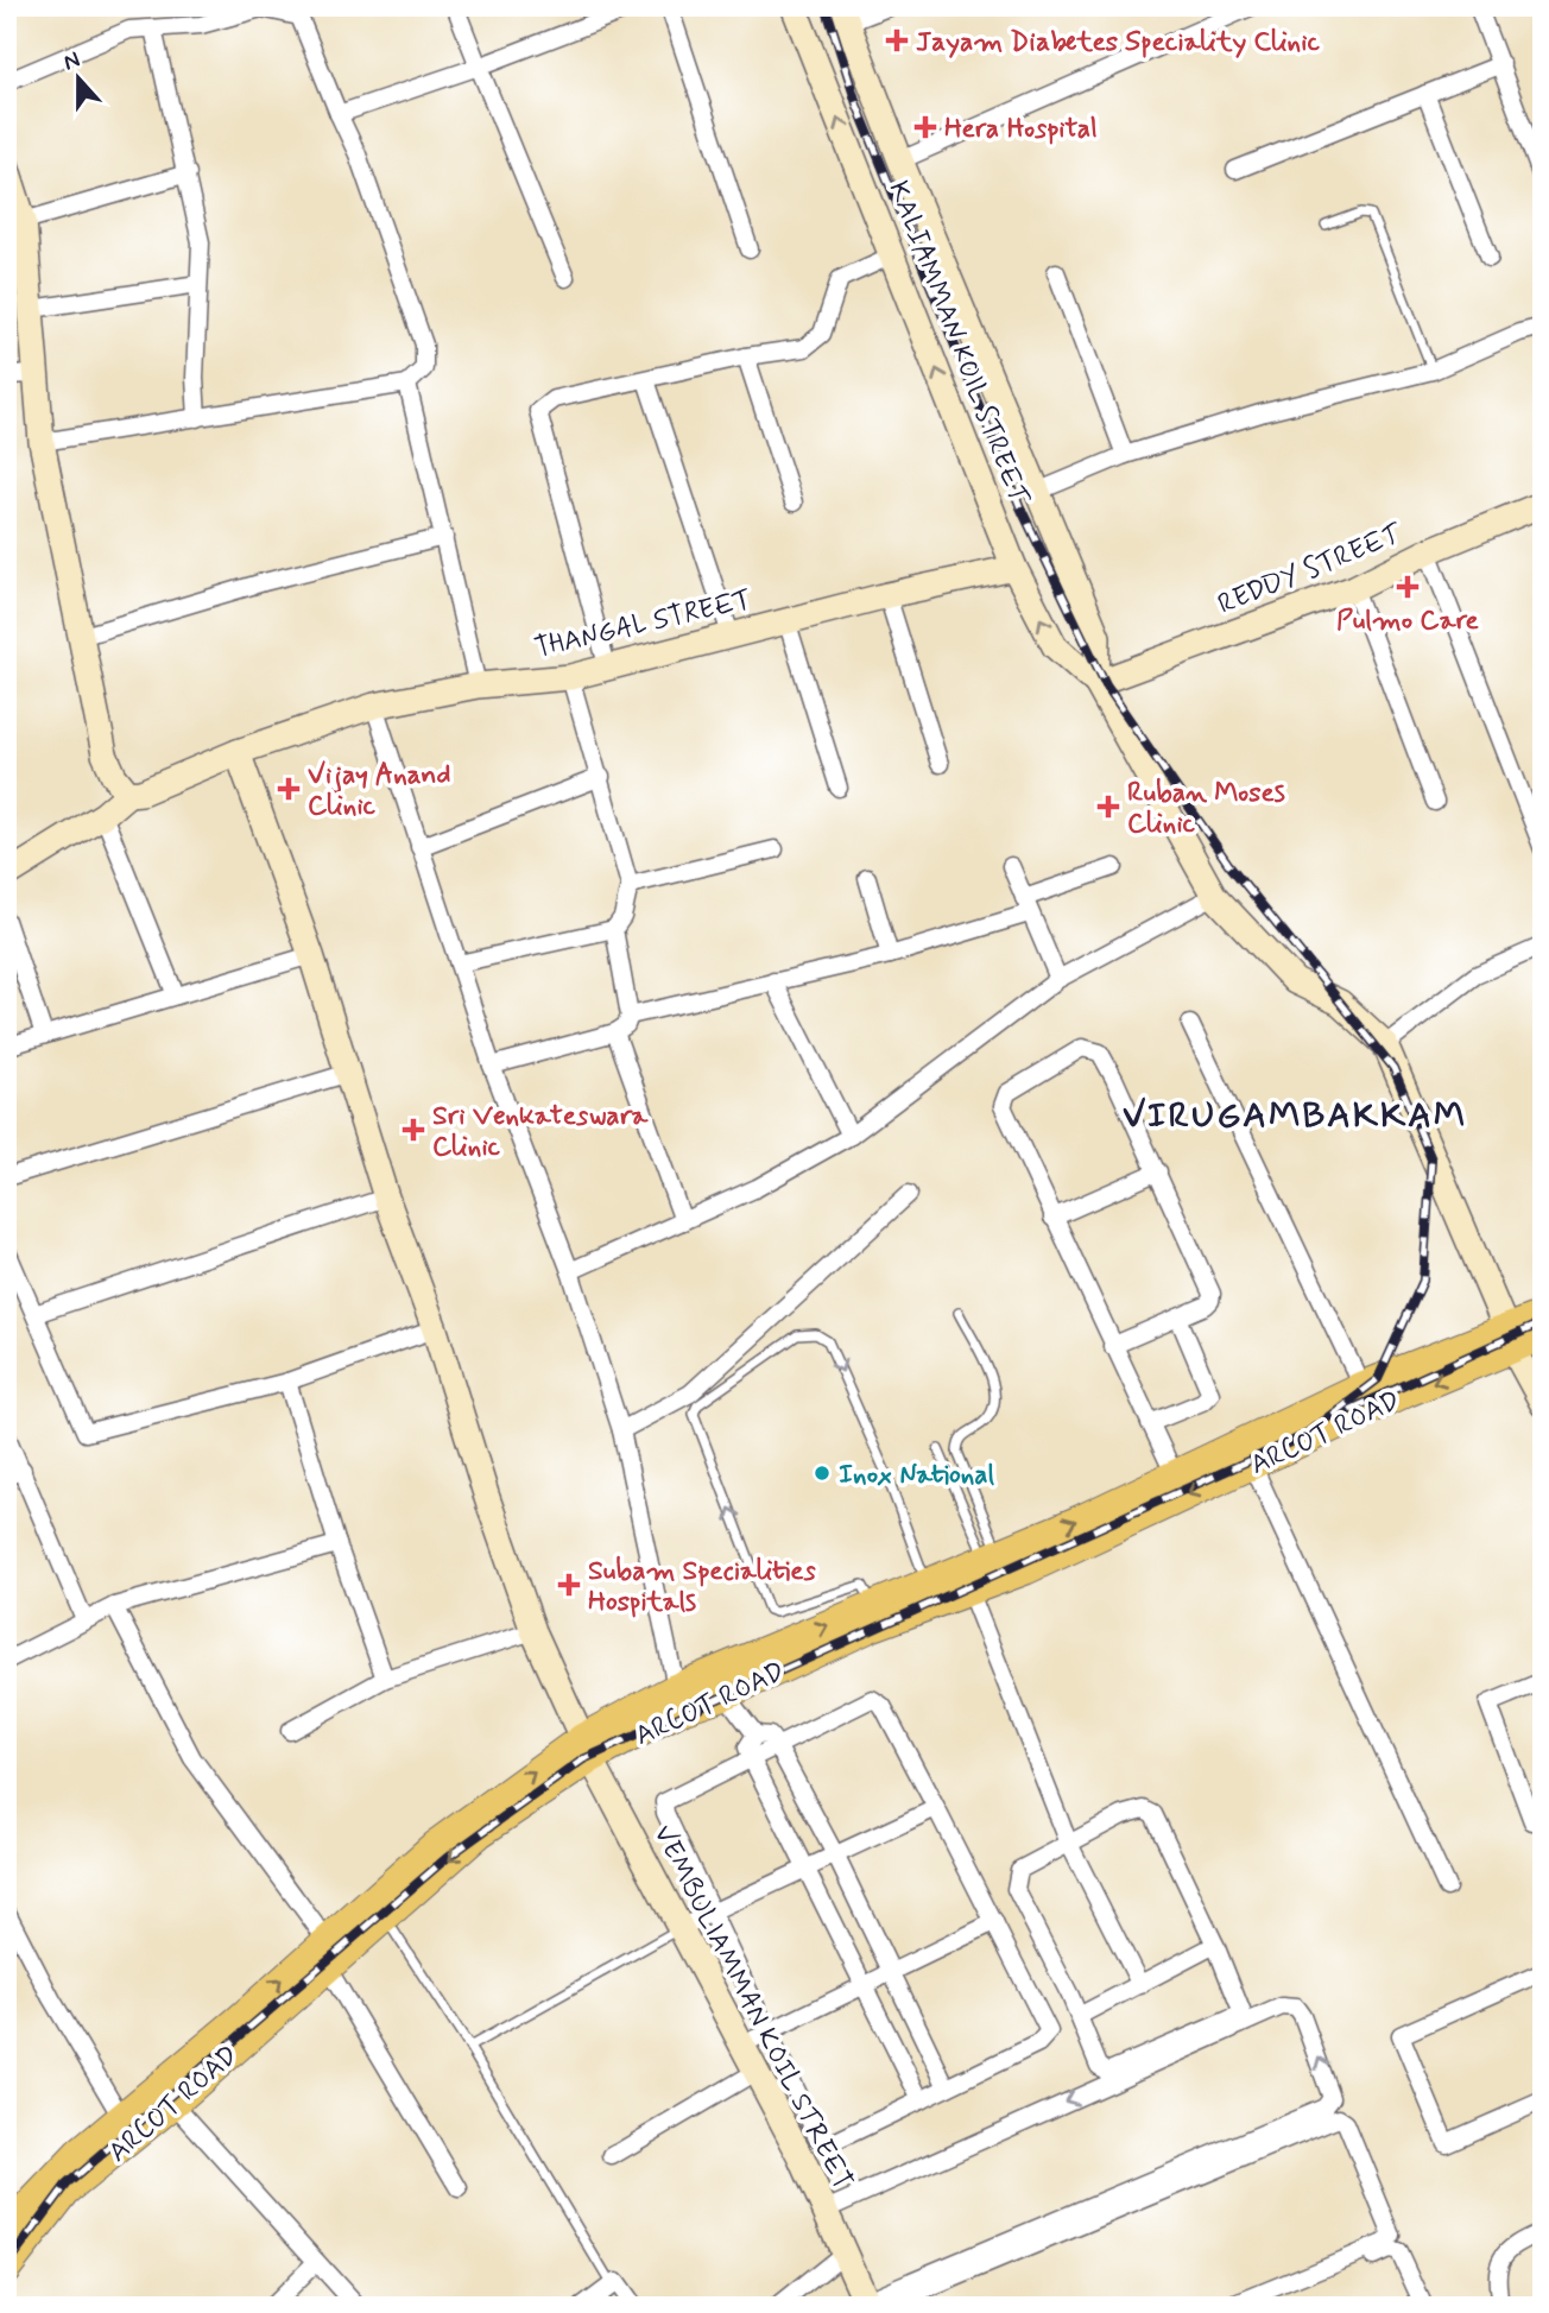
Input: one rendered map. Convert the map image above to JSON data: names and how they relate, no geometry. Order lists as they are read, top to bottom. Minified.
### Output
{"streets":{"main road":["ARCOT ROAD"],"street":["KALIAMMAN KOIL STREET","REDDY STREET","THANGAL STREET","VEMBULIAMMAN KOIL STREET"]},"crossings":[["KALIAMMAN KOIL STREET","REDDY STREET"],["KALIAMMAN KOIL STREET","THANGAL STREET"],["KALIAMMAN KOIL STREET","ARCOT ROAD"],["THANGAL STREET","VEMBULIAMMAN KOIL STREET"],["ARCOT ROAD","VEMBULIAMMAN KOIL STREET"]],"districts":["VIRUGAMBAKKAM"],"places":{"health":["Jayam Diabetes Speciality Clinic","Hera Hospital","Pulmo Care","Vijay Anand Clinic","Ruban Moses Clinic","Sri Venkateswara Clinic","Subam Specialities Hospitals"],"other":["Inox National"]},"north":"top"}
